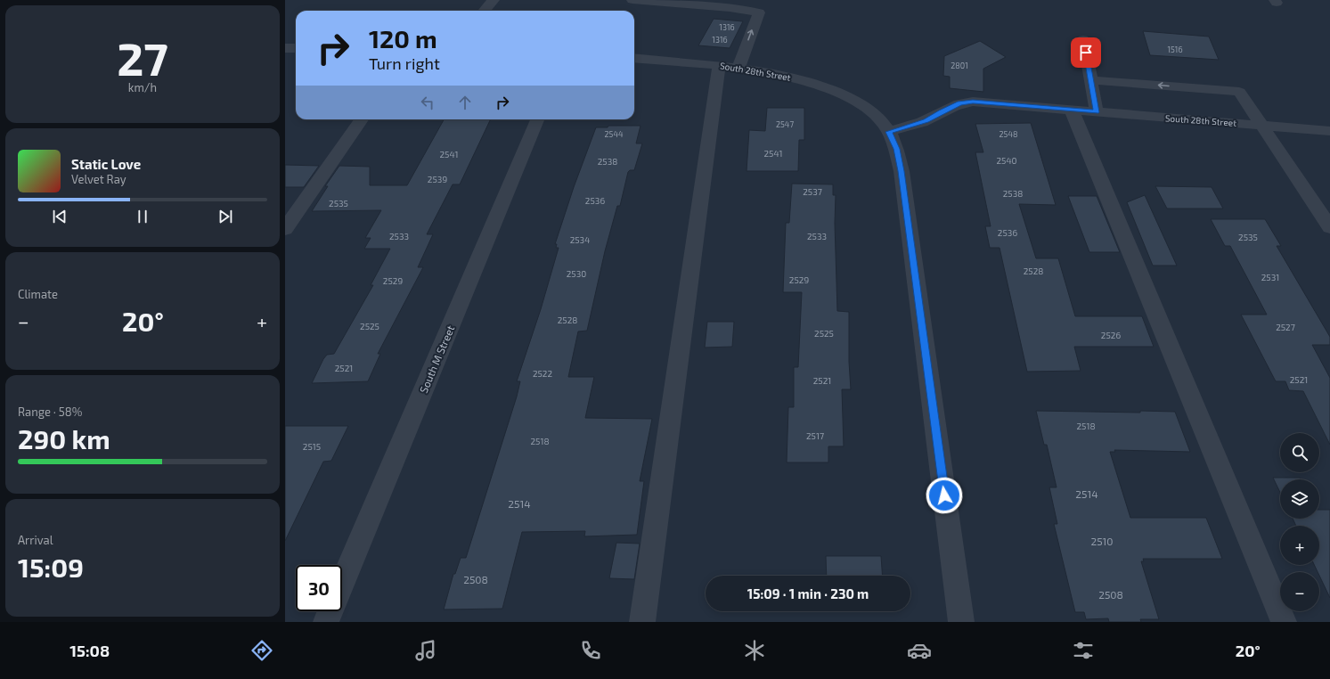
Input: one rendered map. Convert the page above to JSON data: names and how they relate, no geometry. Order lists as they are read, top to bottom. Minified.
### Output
{"streets":{"street":["South 28th Street","South M Street"]},"house_numbers":["1316","1316","1516","2801","2547","2544","2548","2541","2541","2540","2538","2539","2537","2538","2536","2535","2536","2533","2533","2535","2534","2528","2530","2531","2529","2529","2528","2525","2527","2525","2526","2521","2522","2521","2521","2518","2517","2518","2515","2514","2514","2510","2508","2508"],"page":{"tile":[["27","km/h"],"Climate",["Range · 58%","290 km"],["Arrival","15:09"]],"turn":["120 m","Turn right"],"song":["Static Love","Velvet Ray"],"heat":["−","20°","+"],"map_buttons":["+","−"],"limit":"30","trip":"15:09 · 1 min · 230 m","tabs":["15:08","20°"]}}
